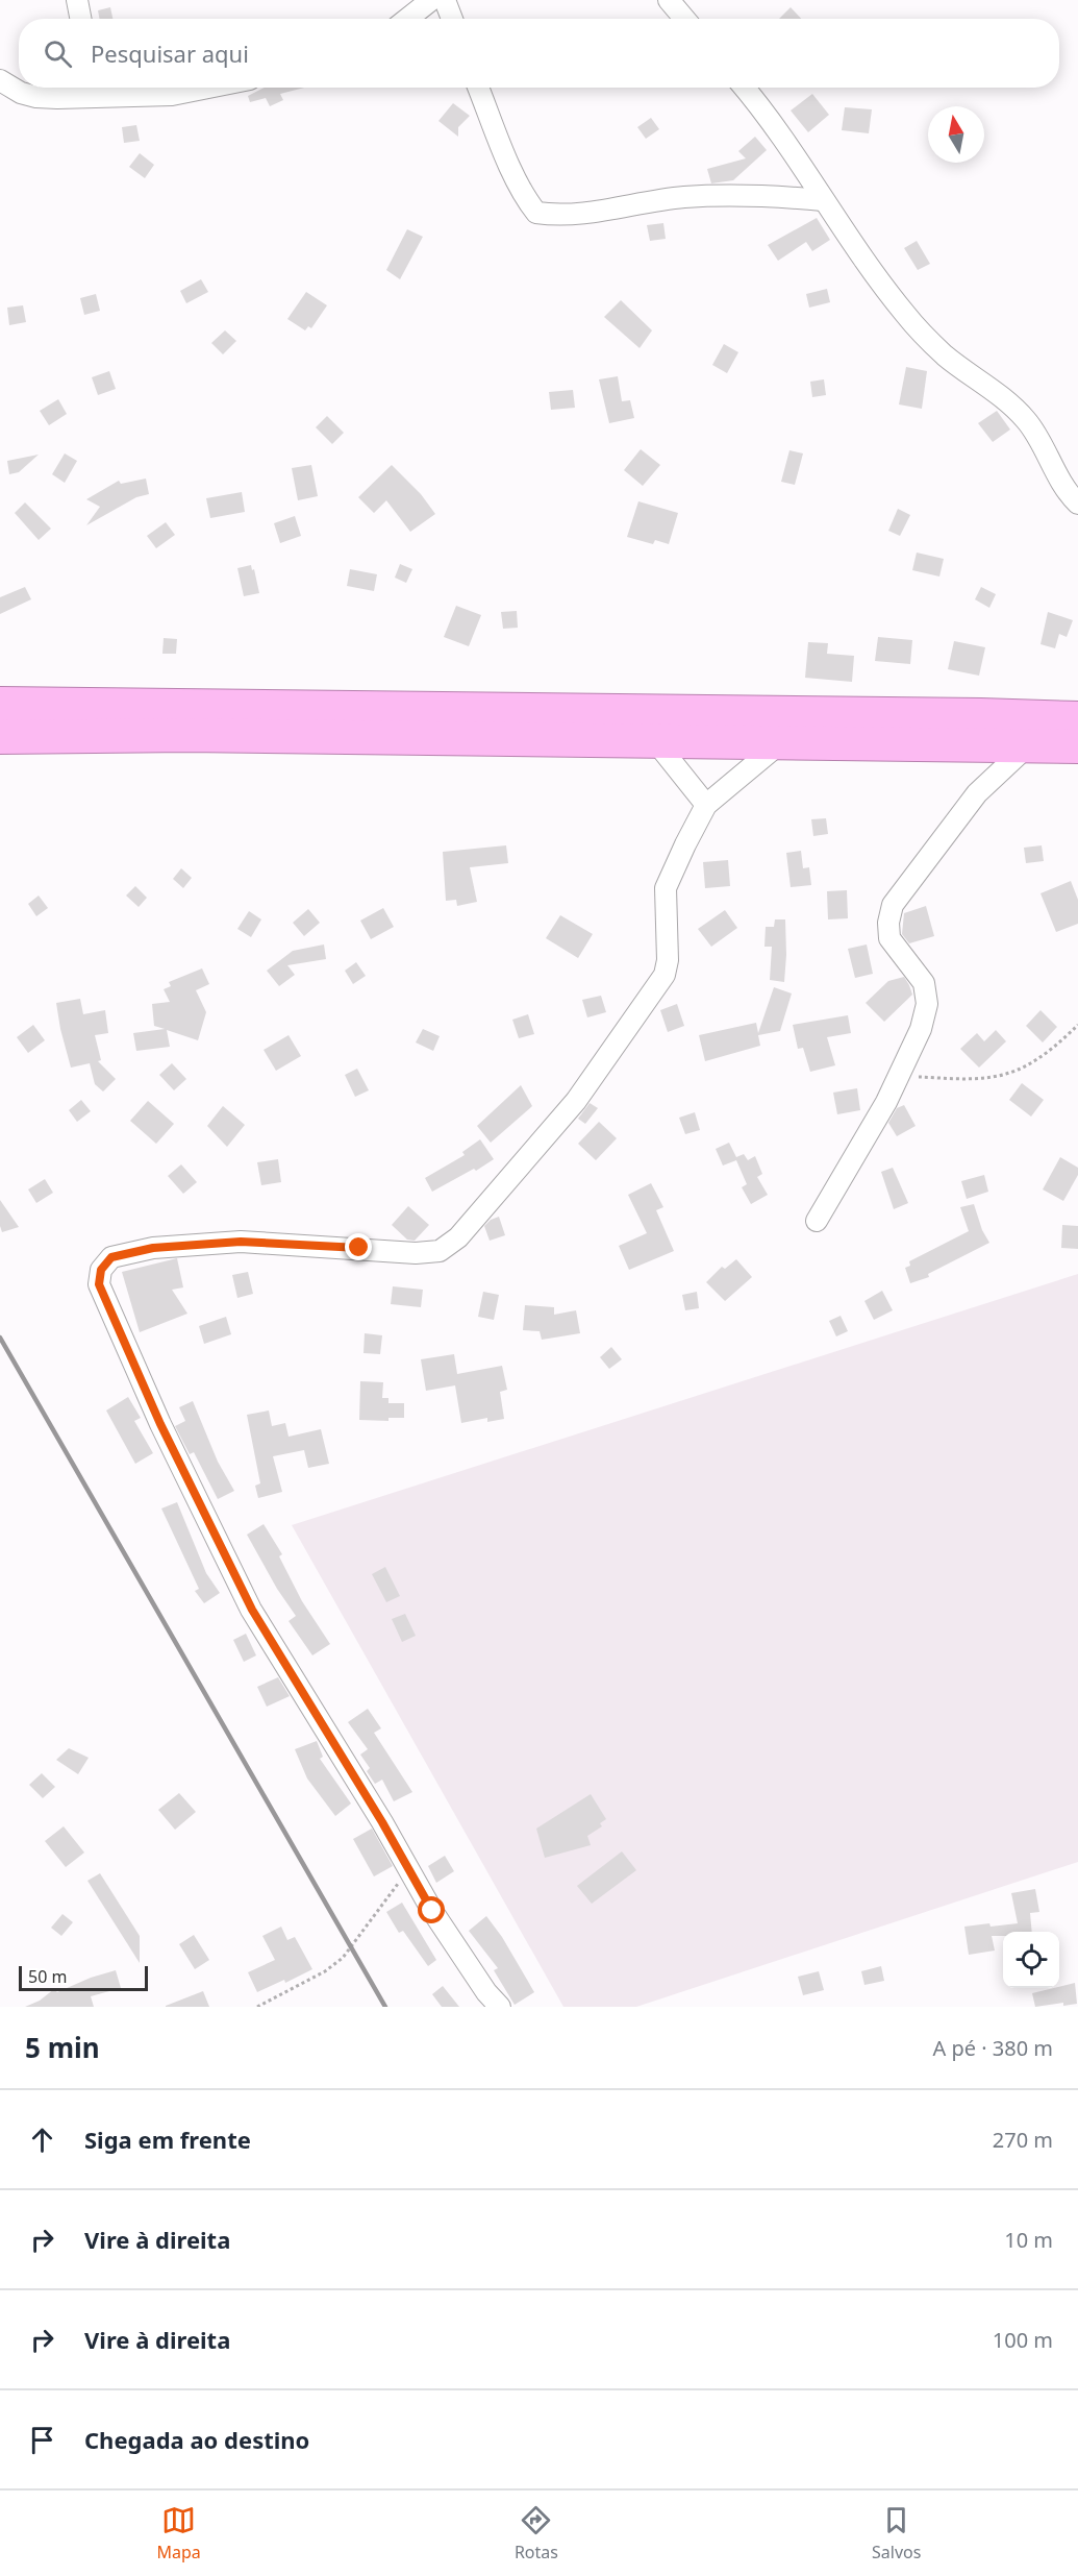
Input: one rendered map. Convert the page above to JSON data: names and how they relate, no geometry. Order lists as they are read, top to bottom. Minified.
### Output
{"scale_bar":"50 m","north":"top","page":{"search":"Pesquisar aqui","scale":"50 m","heading":["5 min","A pé · 380 m"],"list":[["Siga em frente","270 m"],["Vire à direita","10 m"],["Vire à direita","100 m"],"Chegada ao destino"],"nav":["Mapa","Rotas","Salvos"]}}
